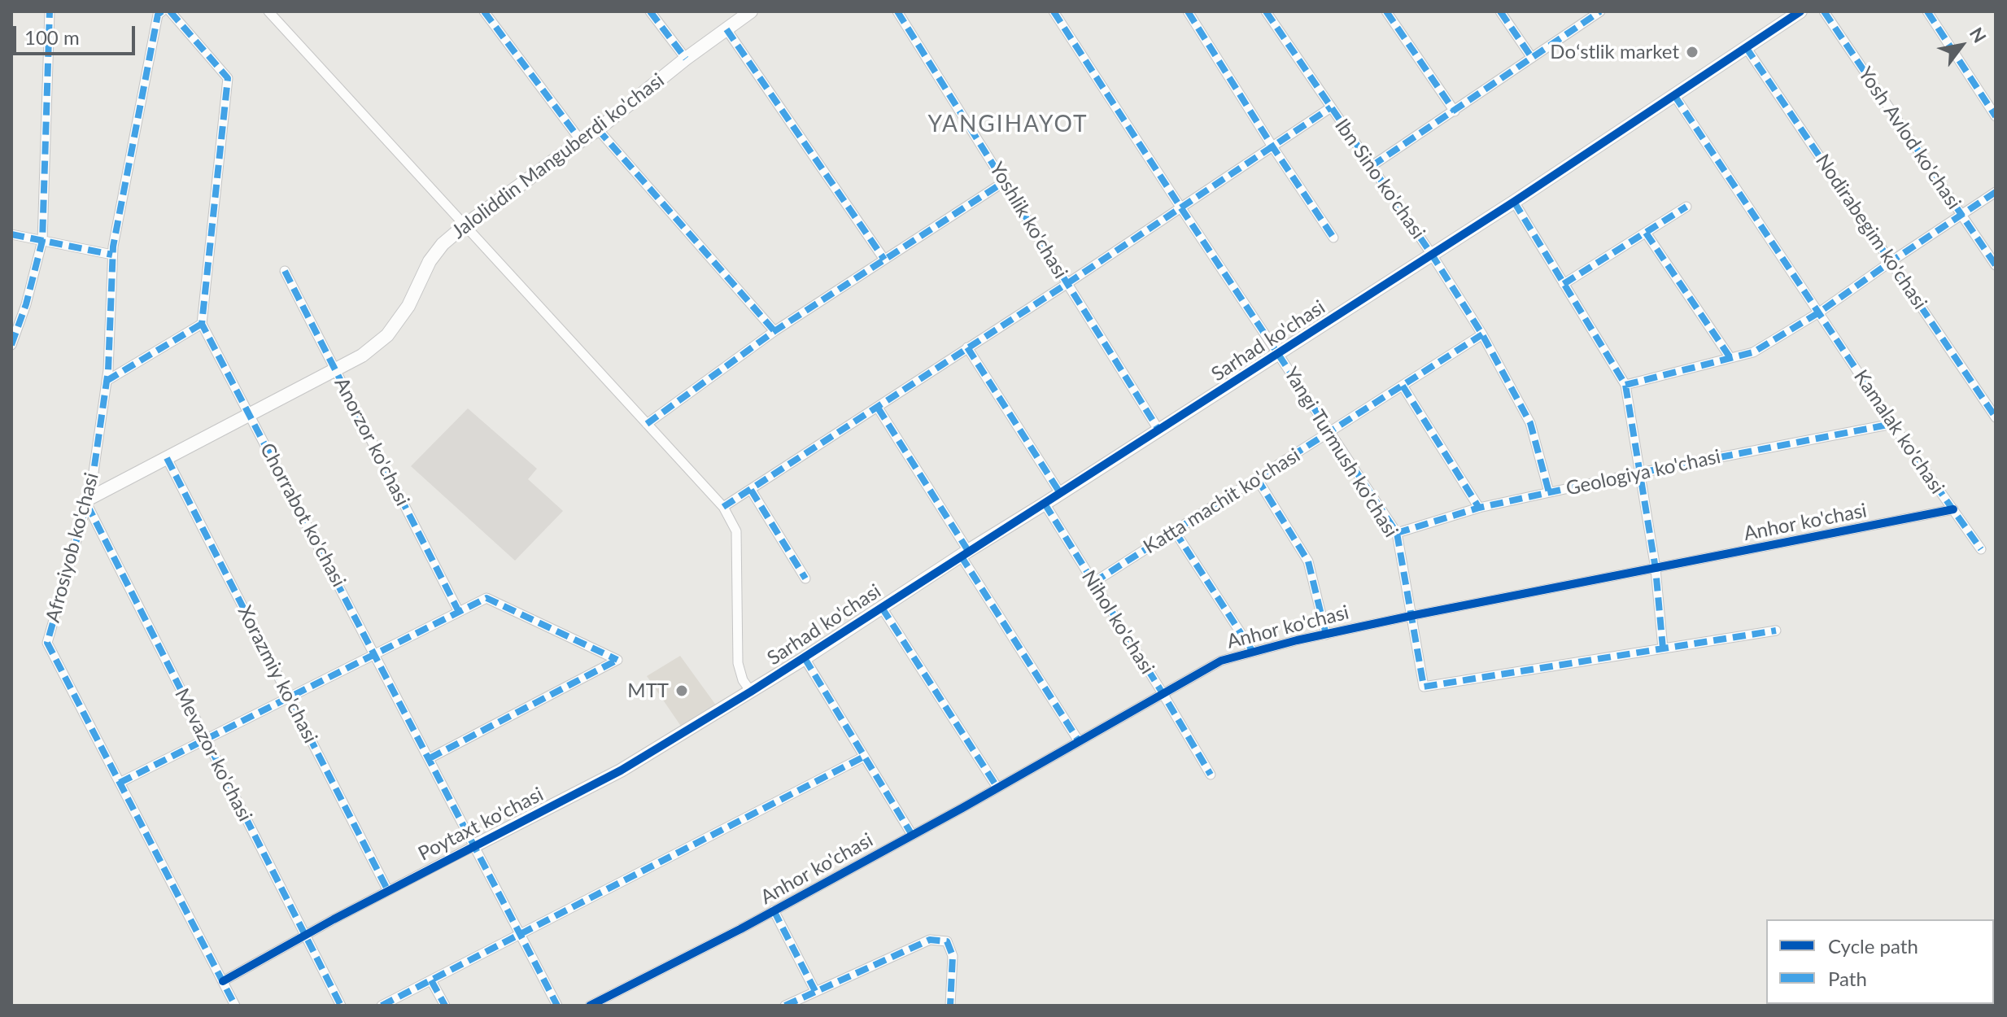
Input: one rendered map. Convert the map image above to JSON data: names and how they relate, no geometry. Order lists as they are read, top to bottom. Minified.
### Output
{"streets":{"street":["Yosh Avlod ko'chasi","Jaloliddin Manguberdi ko'chasi","Ibn Sino ko'chasi","Yoshlik ko'chasi","Nodirabegim ko'chasi","Sarhad ko'chasi","Kamalak ko'chasi","Anorzor ko'chasi","Yangi Turmush ko'chasi","Geologiya ko'chasi","Katta machit ko'chasi","Chorrabot ko'chasi","Anhor ko'chasi","Afrosiyob ko'chasi","Nihol ko'chasi","Xorazmiy ko'chasi","Mevazor ko'chasi","Poytaxt ko'chasi"]},"crossings":[["Jaloliddin Manguberdi ko'chasi","Anorzor ko'chasi"],["Jaloliddin Manguberdi ko'chasi","Chorrabot ko'chasi"],["Jaloliddin Manguberdi ko'chasi","Afrosiyob ko'chasi"],["Jaloliddin Manguberdi ko'chasi","Xorazmiy ko'chasi"],["Jaloliddin Manguberdi ko'chasi","Mevazor ko'chasi"],["Ibn Sino ko'chasi","Sarhad ko'chasi"],["Ibn Sino ko'chasi","Geologiya ko'chasi"],["Ibn Sino ko'chasi","Katta machit ko'chasi"],["Yoshlik ko'chasi","Sarhad ko'chasi"],["Nodirabegim ko'chasi","Sarhad ko'chasi"],["Sarhad ko'chasi","Kamalak ko'chasi"],["Sarhad ko'chasi","Yangi Turmush ko'chasi"],["Sarhad ko'chasi","Nihol ko'chasi"],["Sarhad ko'chasi","Poytaxt ko'chasi"],["Kamalak ko'chasi","Geologiya ko'chasi"],["Kamalak ko'chasi","Anhor ko'chasi"],["Yangi Turmush ko'chasi","Geologiya ko'chasi"],["Yangi Turmush ko'chasi","Katta machit ko'chasi"],["Yangi Turmush ko'chasi","Anhor ko'chasi"],["Katta machit ko'chasi","Nihol ko'chasi"],["Chorrabot ko'chasi","Poytaxt ko'chasi"],["Anhor ko'chasi","Nihol ko'chasi"],["Afrosiyob ko'chasi","Mevazor ko'chasi"],["Afrosiyob ko'chasi","Poytaxt ko'chasi"],["Xorazmiy ko'chasi","Poytaxt ko'chasi"],["Mevazor ko'chasi","Poytaxt ko'chasi"]],"districts":["YANGIHAYOT"],"places":["Doʻstlik market","MTT"],"legend":["Cycle path","Path"],"scale_bar":"100 m","north":"top right"}
